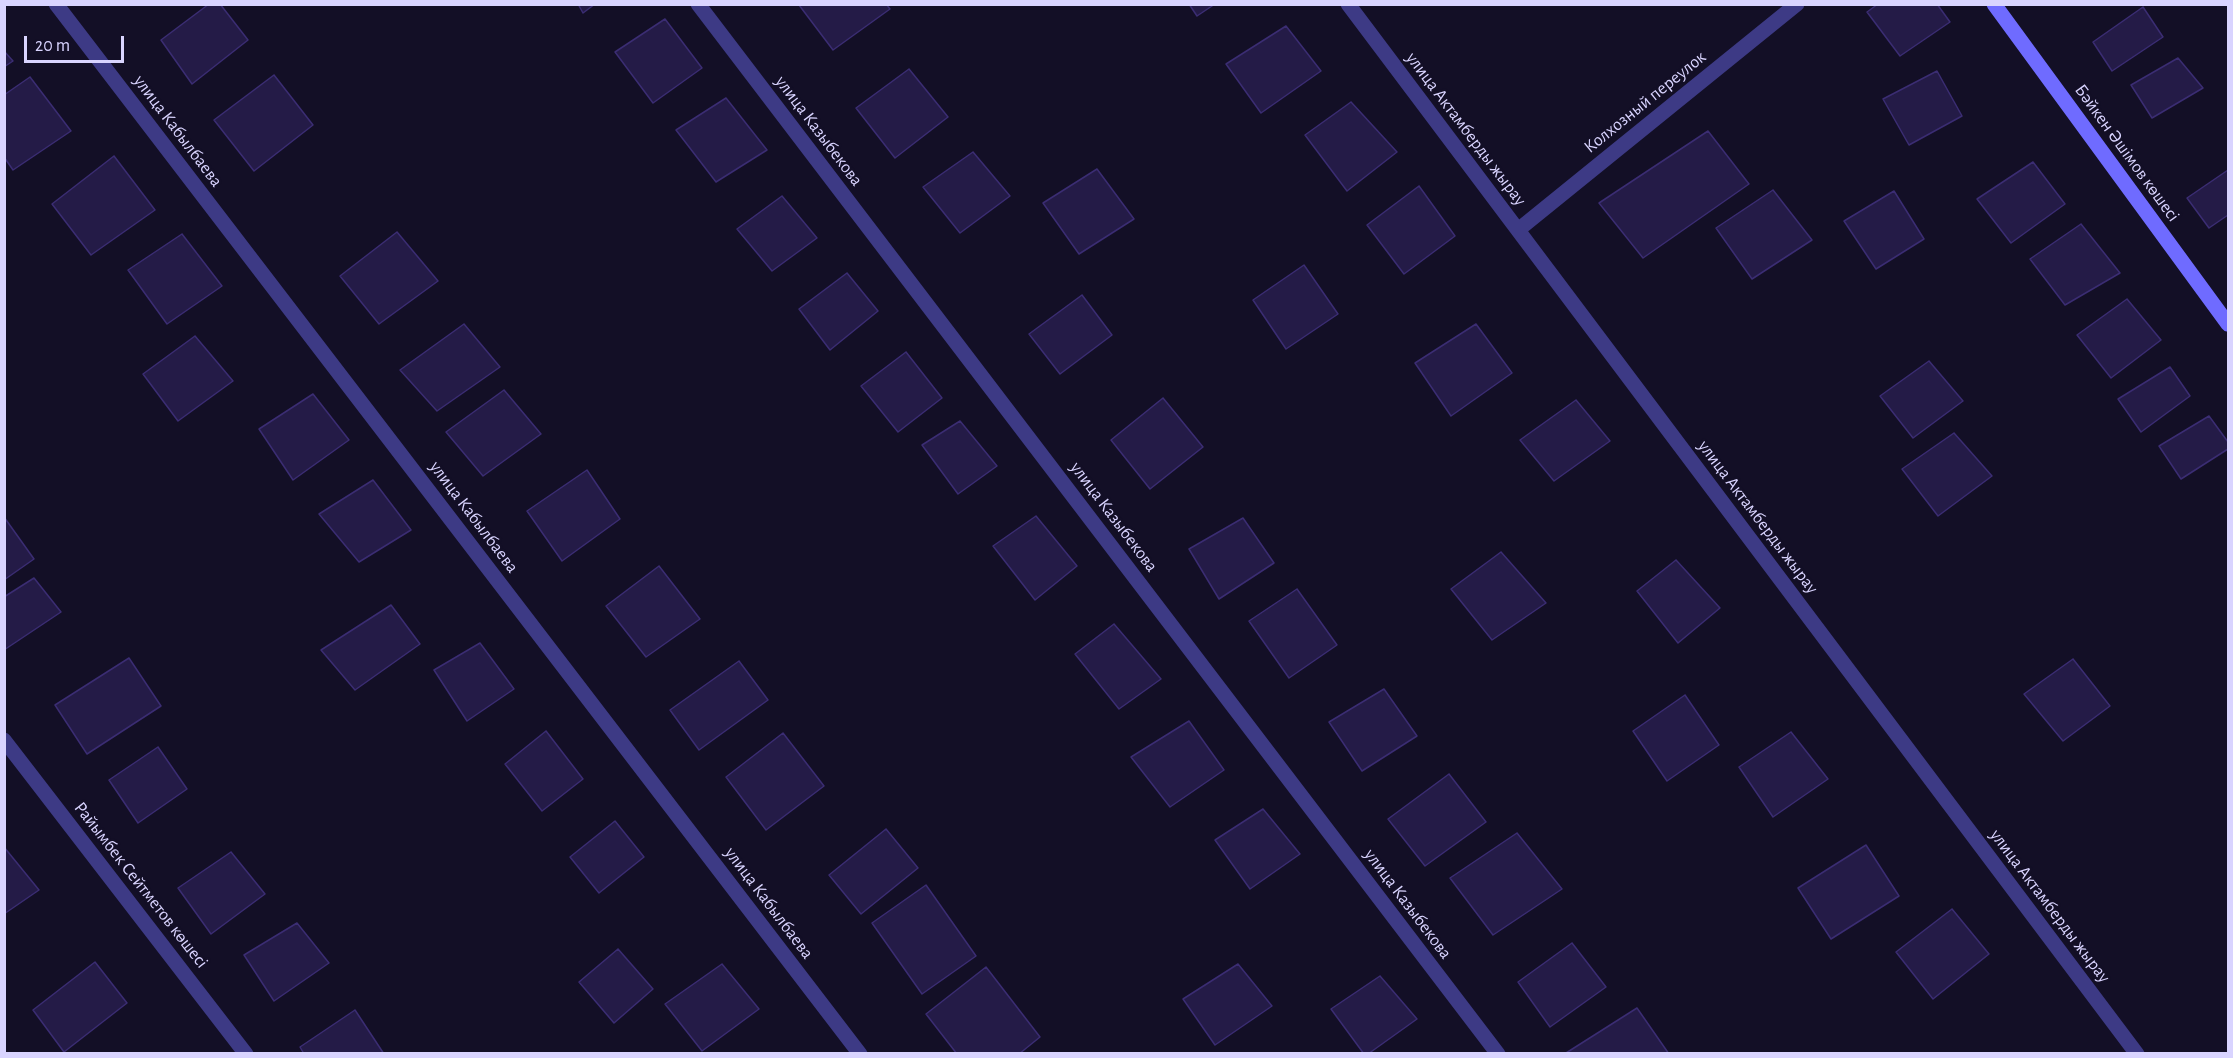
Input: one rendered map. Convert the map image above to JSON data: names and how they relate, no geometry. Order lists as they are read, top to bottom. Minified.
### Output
{"streets":{"main road":["Бәйкен Әшімов көшесі"],"street":["Колхозный переулок","улица Актамберды жырау","улица Кабылбаева","улица Казыбекова","Райымбек Сейтметов көшесі"]},"crossings":[["Колхозный переулок","улица Актамберды жырау"]],"scale_bar":"20 m"}
